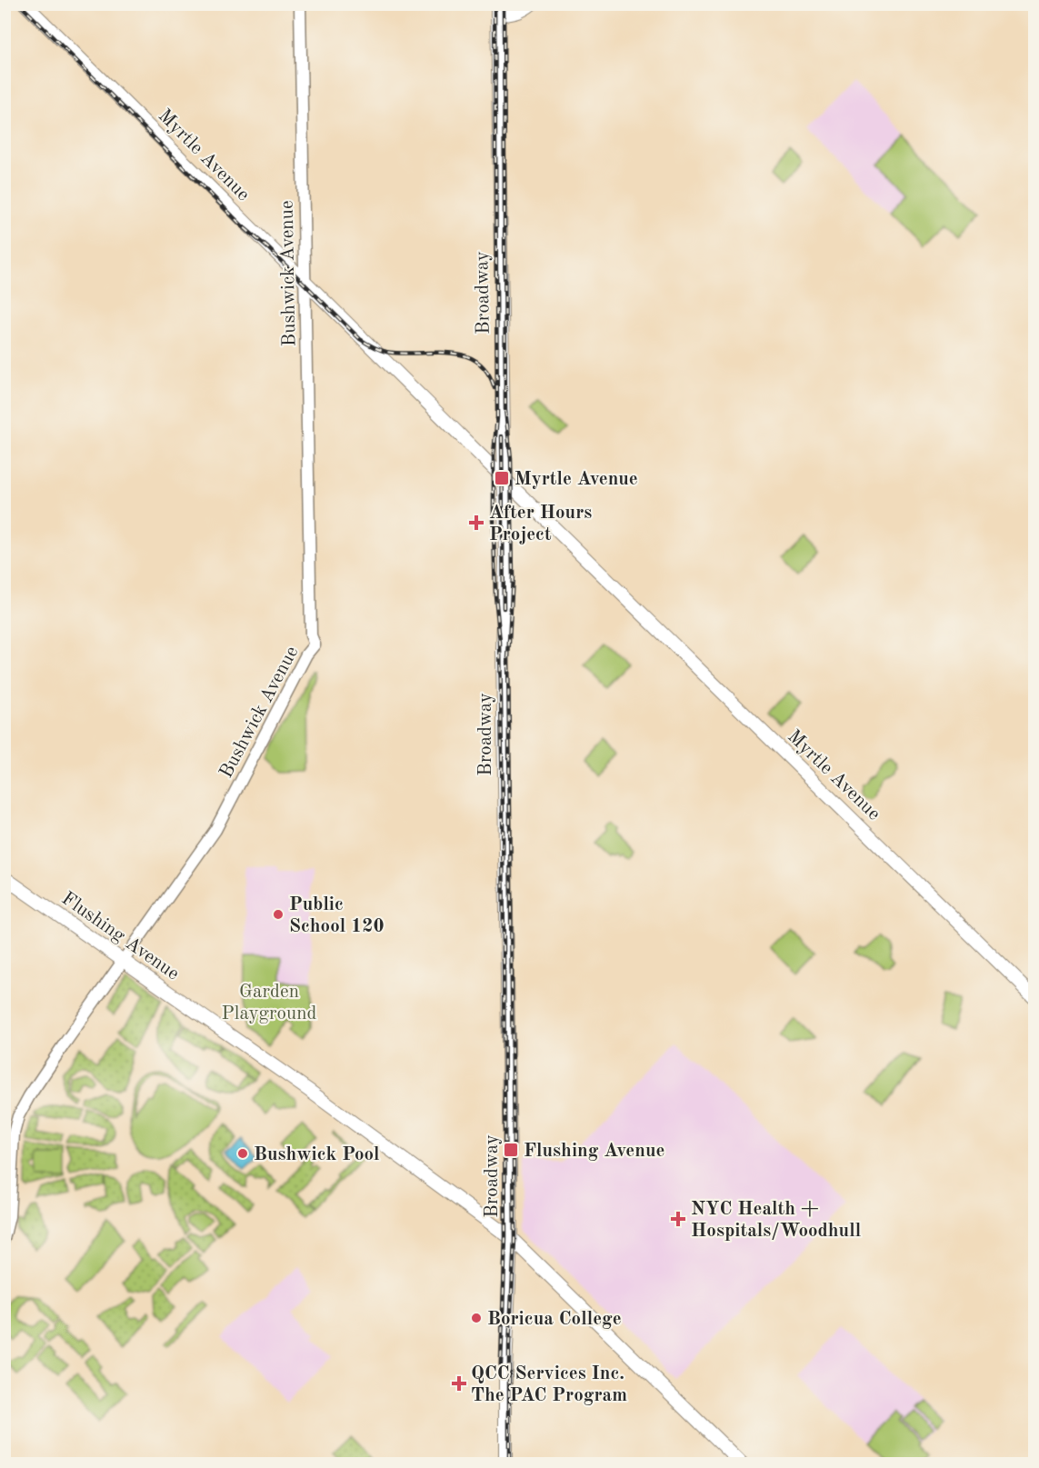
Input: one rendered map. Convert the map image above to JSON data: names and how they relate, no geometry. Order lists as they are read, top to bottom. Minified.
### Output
{"streets":{"main road":["Myrtle Avenue","Bushwick Avenue","Broadway","Flushing Avenue"]},"crossings":[["Myrtle Avenue","Bushwick Avenue"],["Myrtle Avenue","Broadway"],["Bushwick Avenue","Flushing Avenue"],["Broadway","Flushing Avenue"]],"parks":["Garden Playground"],"places":{"transit":["Myrtle Avenue","Flushing Avenue"],"health":["After Hours Project","NYC Health + Hospitals/Woodhull","QCC Services Inc. The PAC Program"],"other":["Public School 120","Bushwick Pool","Boricua College"]}}
